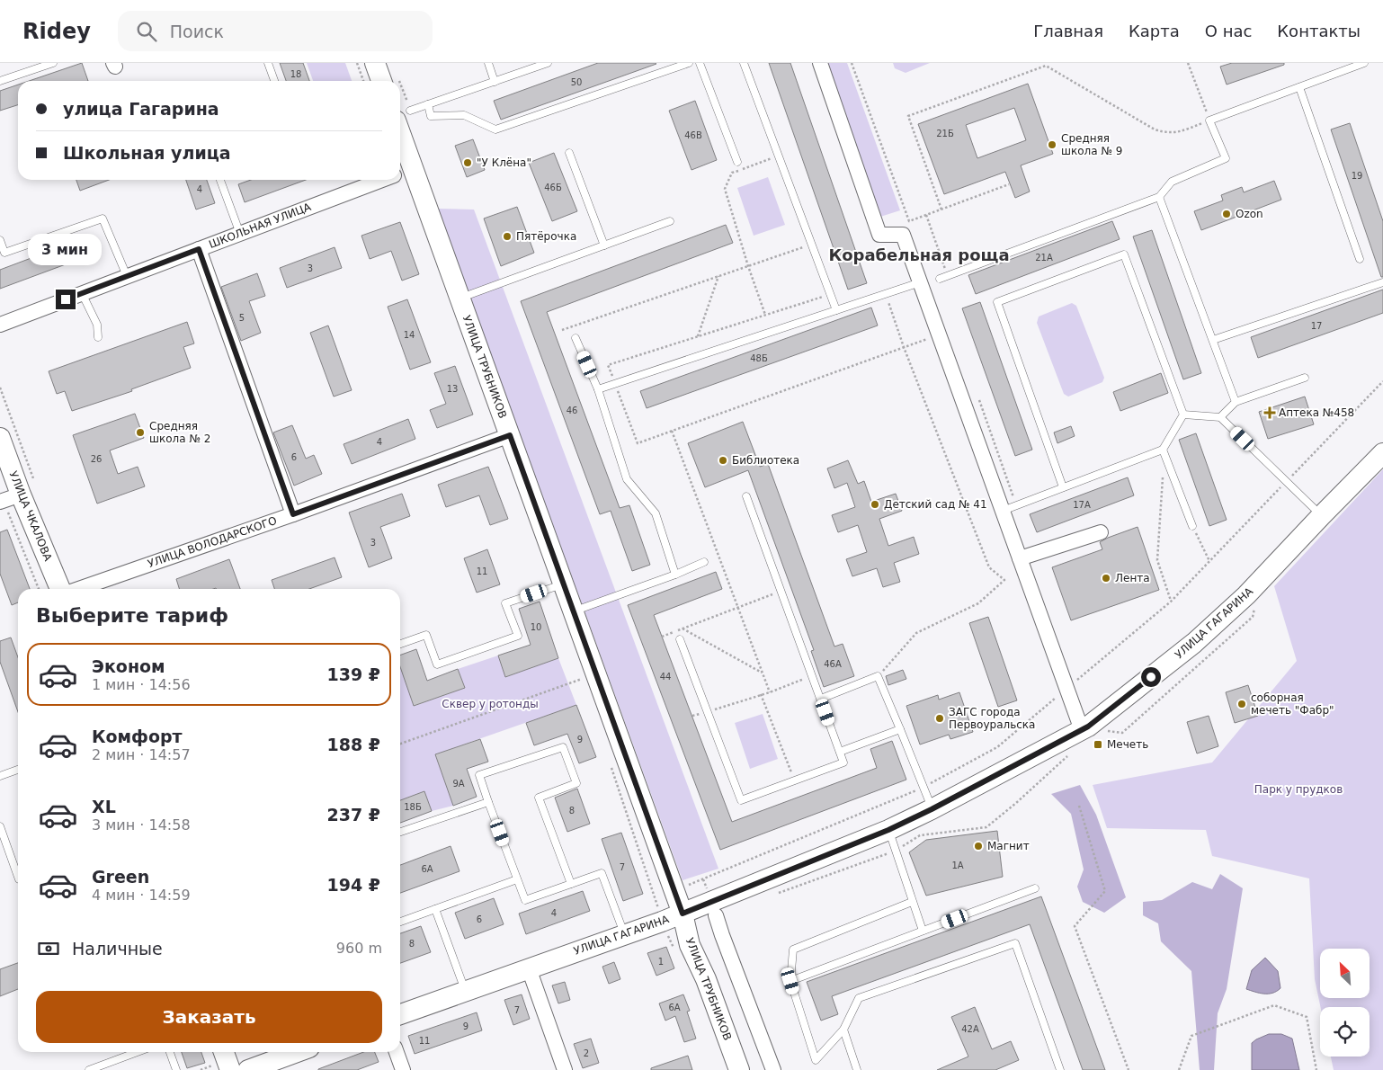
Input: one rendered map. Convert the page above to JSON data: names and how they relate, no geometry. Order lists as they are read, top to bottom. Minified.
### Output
{"streets":{"street":["ШКОЛЬНАЯ УЛИЦА","УЛИЦА ТРУБНИКОВ","УЛИЦА ЧКАЛОВА","УЛИЦА ВОЛОДАРСКОГО","УЛИЦА ГАГАРИНА"]},"crossings":[["УЛИЦА ТРУБНИКОВ","УЛИЦА ВОЛОДАРСКОГО"],["УЛИЦА ТРУБНИКОВ","УЛИЦА ГАГАРИНА"]],"districts":["Корабельная роща"],"parks":["Сквер у ротонды","Парк у прудков"],"places":{"other":["Средняя школа № 9","\"У Клёна\"","Ozon","Пятёрочка","Средняя школа № 2","Библиотека","Детский сад № 41","Лента","соборная мечеть \"Фабр\"","ЗАГС города Первоуральска","Магнит"],"health":["Аптека №458"],"transit":["Мечеть"]},"house_numbers":["18","50","21Б","46В","19","46Б","4","21А","3","5","17","14","48Б","13","46","4","6","26","17А","3","11","10","46А","44","9","9А","18Б","8","1А","7","6А","4","6","8","1","6А","7","9","42А","11","2"],"north":"top left","page":{"header":"Ridey","search":"Поиск","nav":["Главная","Карта","О нас","Контакты"],"banner":["улица Гагарина","Школьная улица"],"bubble":"3 мин","heading":"Выберите тариф","list":[{"name":"Эконом","note":"1 мин · 14:56","value":"139 ₽"},{"name":"Комфорт","note":"2 мин · 14:57","value":"188 ₽"},{"name":"XL","note":"3 мин · 14:58","value":"237 ₽"},{"name":"Green","note":"4 мин · 14:59","value":"194 ₽"}],"pay":["Наличные","960 m"],"buttons":"Заказать"}}
